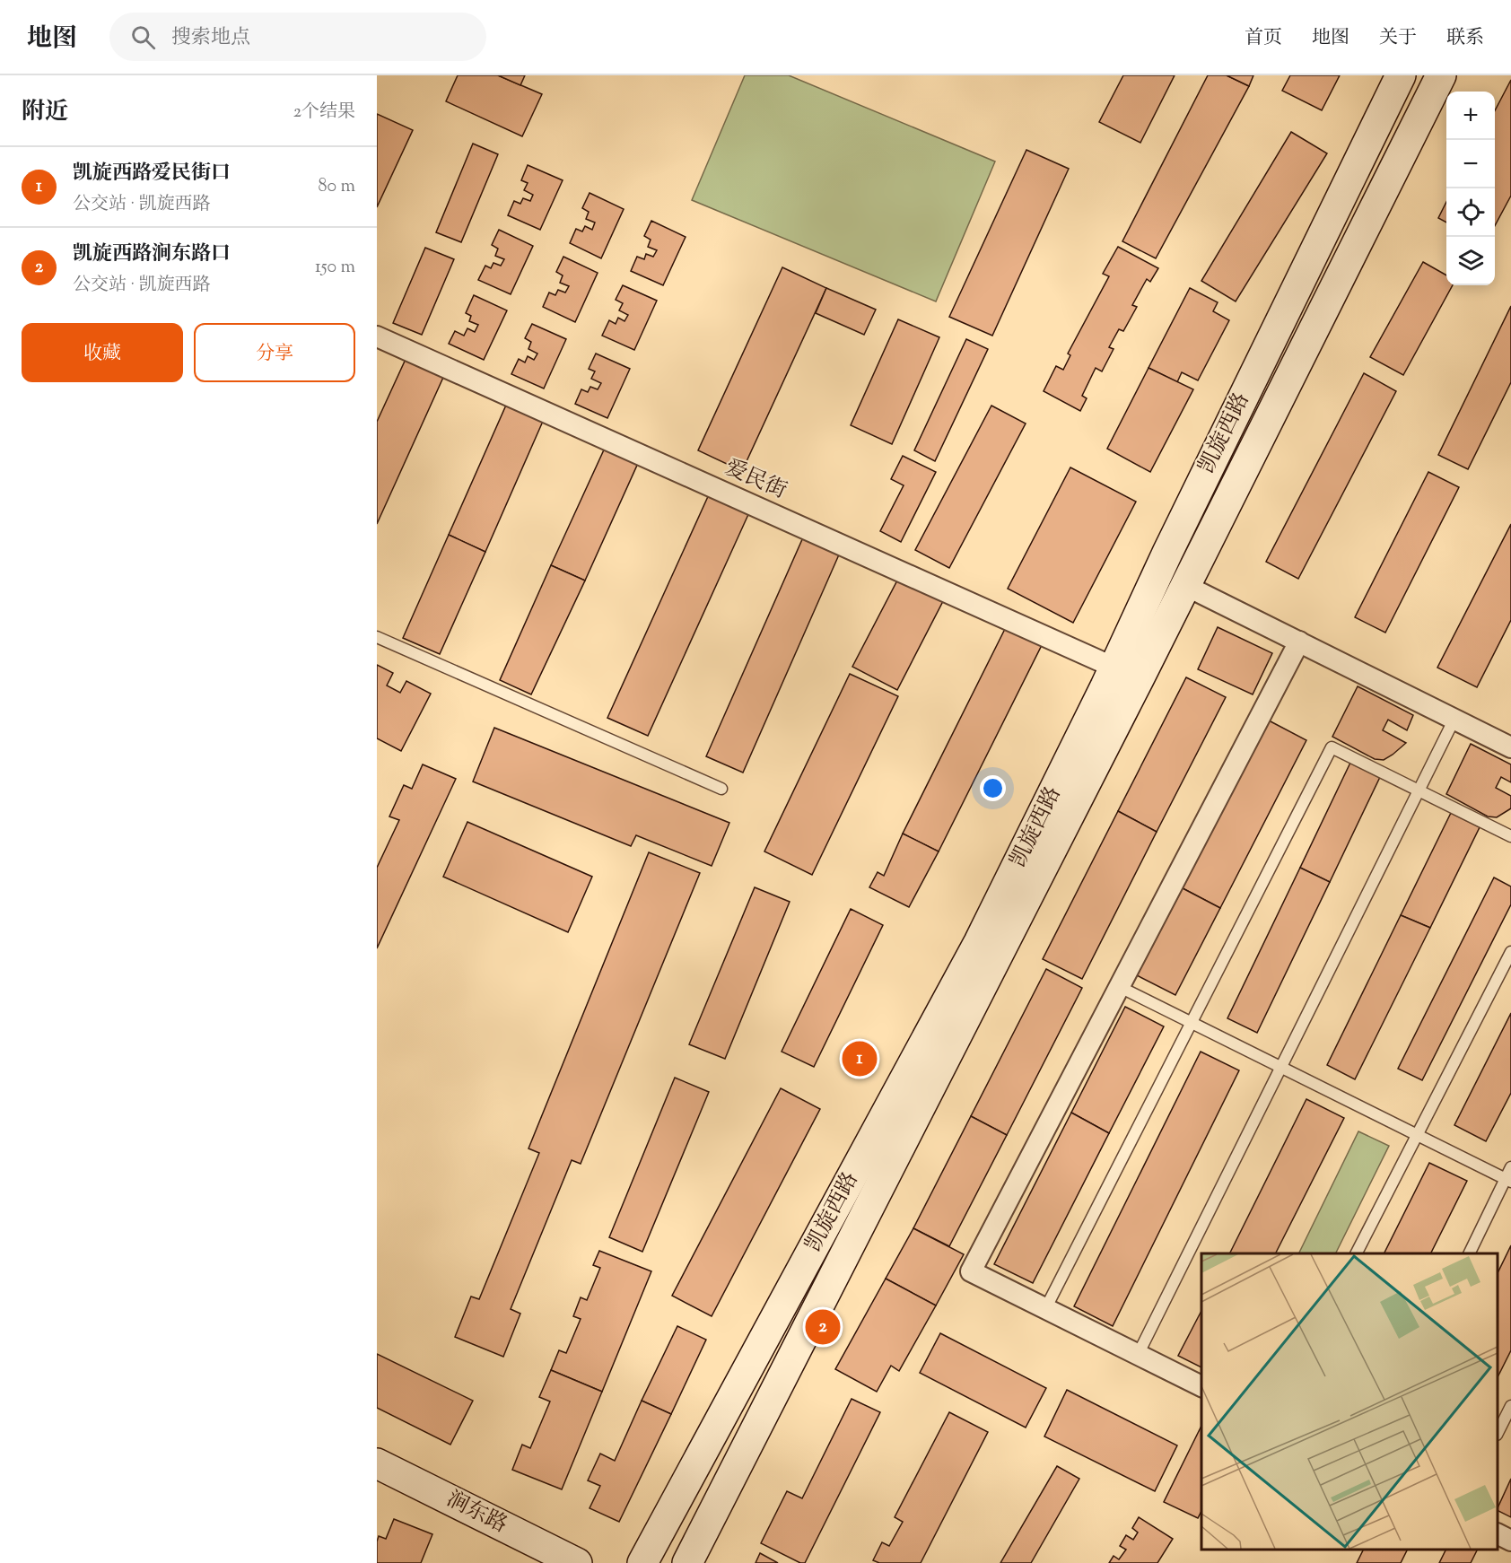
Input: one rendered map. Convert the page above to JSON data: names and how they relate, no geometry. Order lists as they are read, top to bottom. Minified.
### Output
{"streets":{"main road":["凯旋西路","涧东路"],"street":["爱民街"]},"crossings":[["凯旋西路","爱民街"]],"page":{"header":"地图","search":"搜索地点","nav":["首页","地图","关于","联系"],"heading":["附近","2个结果"],"map_buttons":["+","−"],"list":[{"mark":"1","name":"凯旋西路爱民街口","note":"公交站 · 凯旋西路","value":"80 m"},{"mark":"2","name":"凯旋西路涧东路口","note":"公交站 · 凯旋西路","value":"150 m"}],"buttons":["收藏","分享"],"pins":["1","2"]}}
